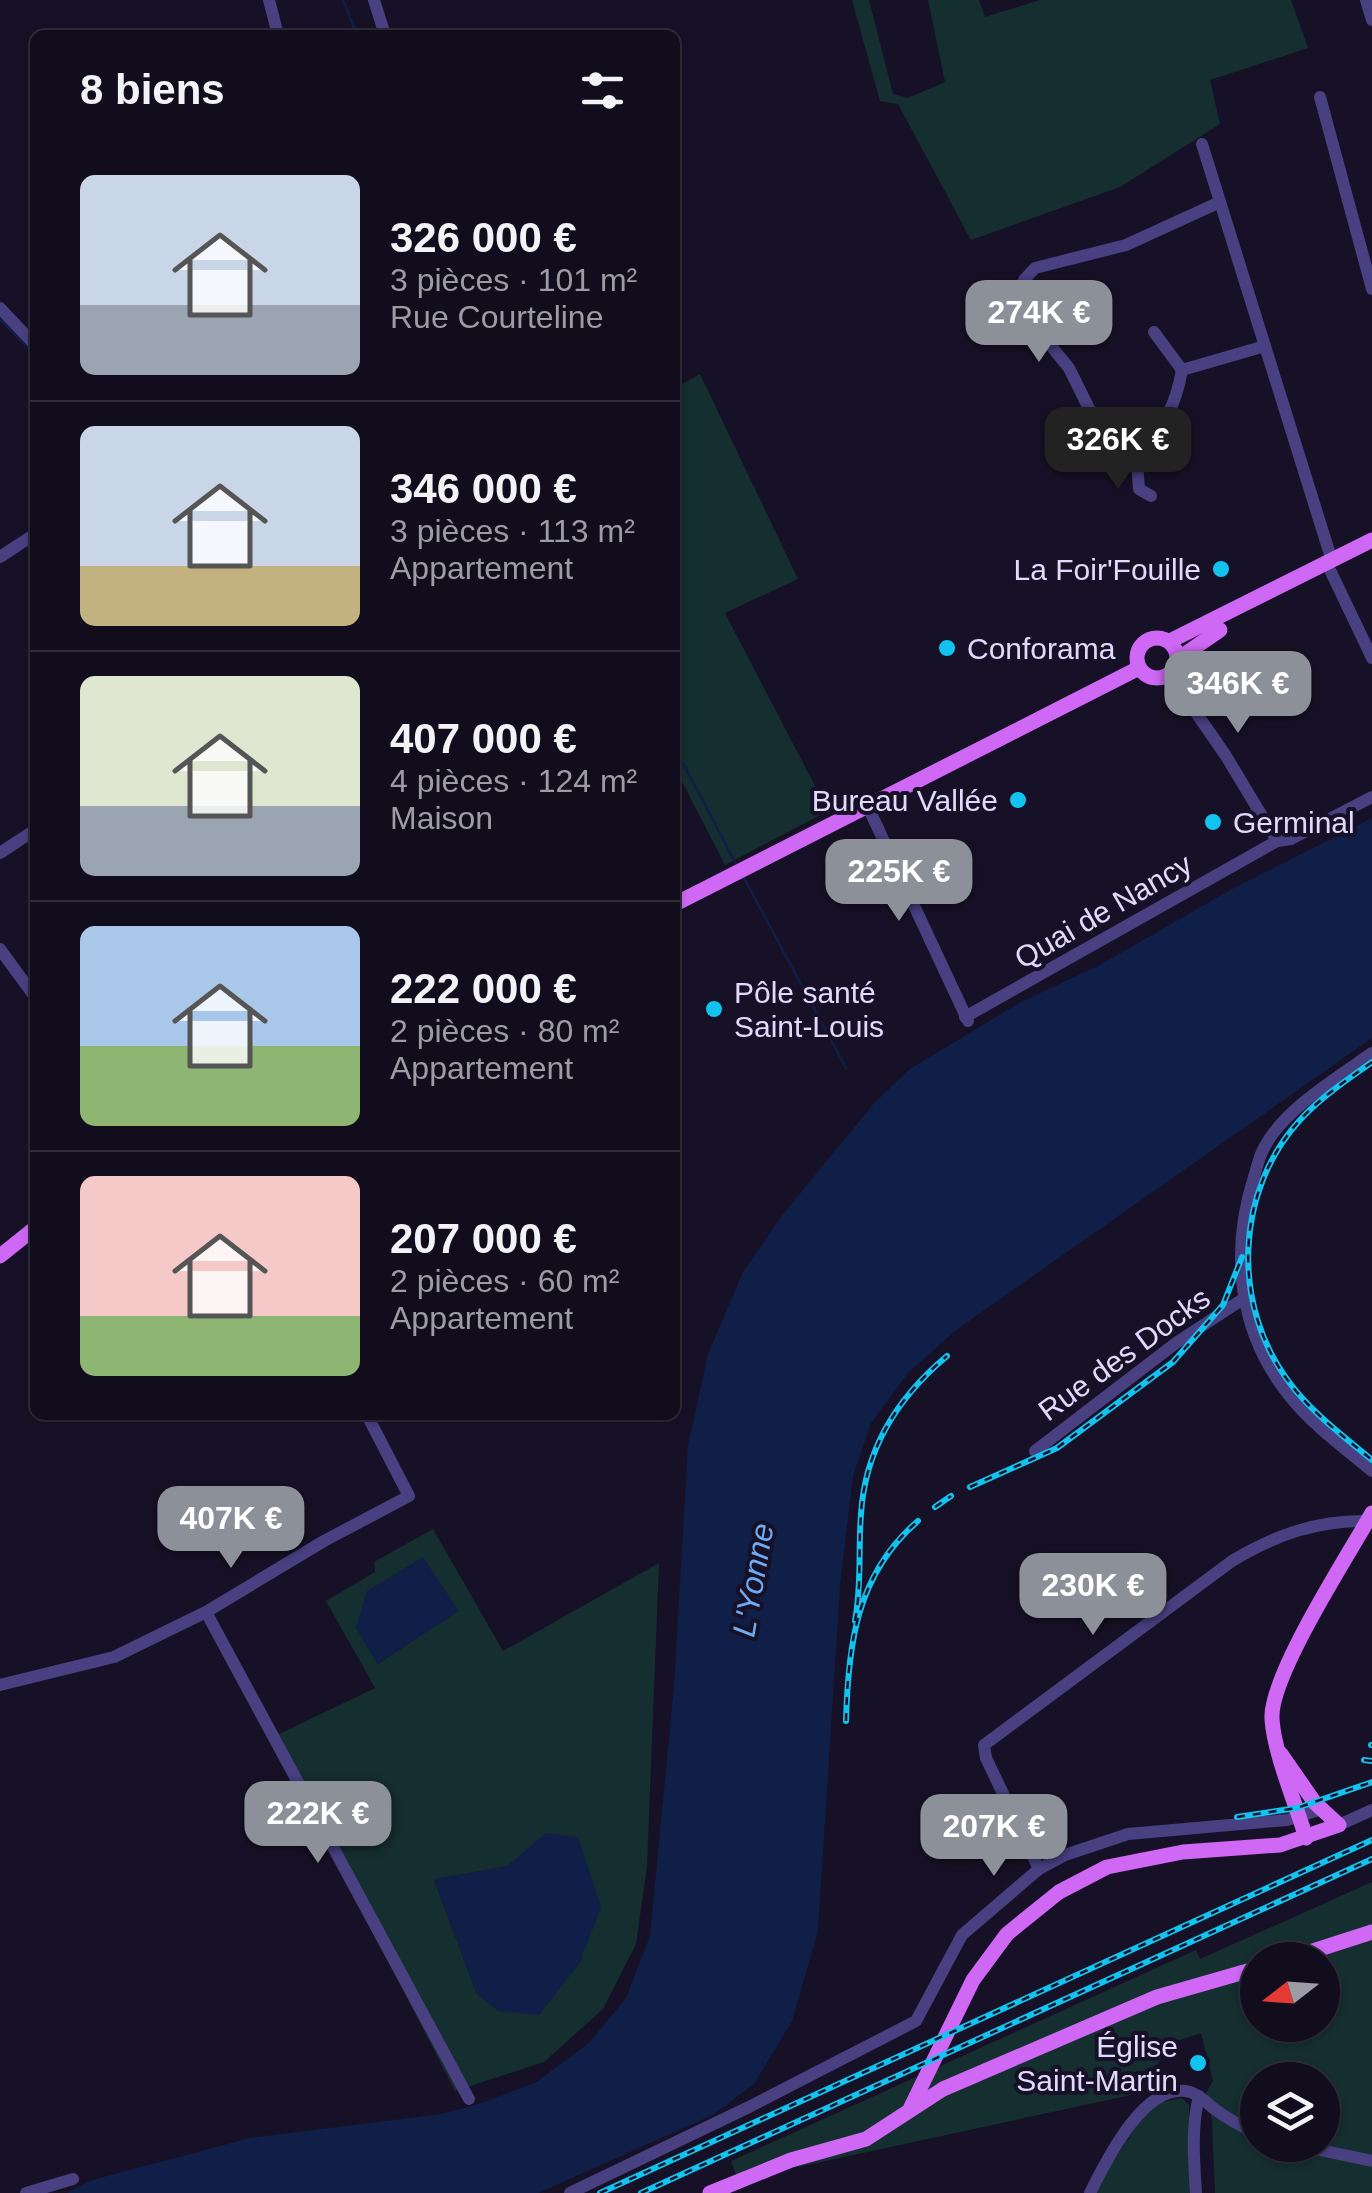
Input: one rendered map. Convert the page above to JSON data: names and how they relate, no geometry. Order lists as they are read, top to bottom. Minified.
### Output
{"streets":{"street":["Quai de Nancy","Rue des Docks"]},"water":["L'Yonne"],"places":["La Foir'Fouille","Conforama","Bureau Vallée","Germinal","Pôle santé Saint-Louis","Église Saint-Martin"],"north":"left","page":{"heading":"8 biens","list":[{"name":"326 000 €","note":"3 pièces · 101 m² · Rue Courteline"},{"name":"346 000 €","note":"3 pièces · 113 m² · Appartement"},{"name":"407 000 €","note":"4 pièces · 124 m² · Maison"},{"name":"222 000 €","note":"2 pièces · 80 m² · Appartement"},{"name":"207 000 €","note":"2 pièces · 60 m² · Appartement"}],"price":["274K €","326K €","346K €","225K €","407K €","230K €","222K €","207K €"]}}
